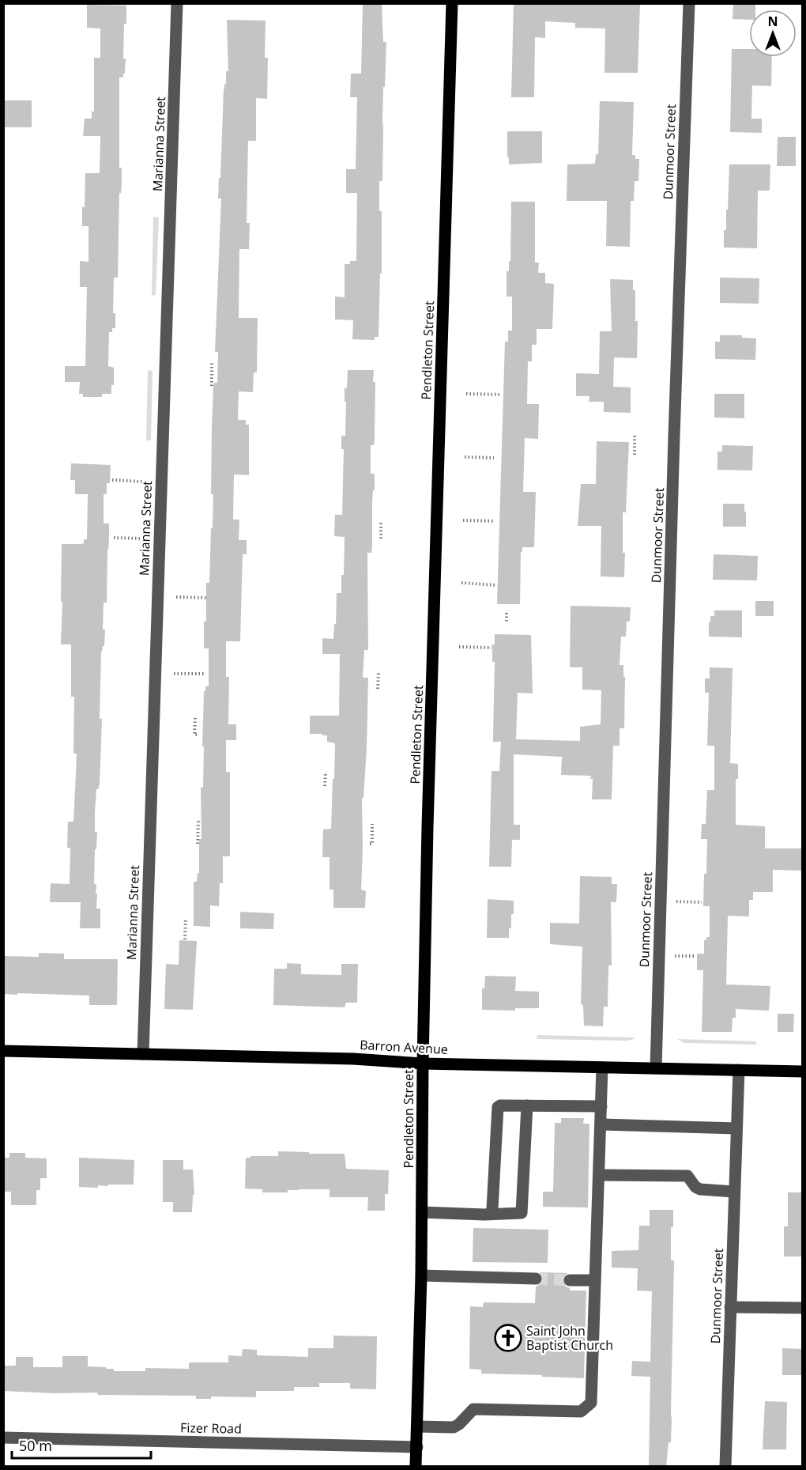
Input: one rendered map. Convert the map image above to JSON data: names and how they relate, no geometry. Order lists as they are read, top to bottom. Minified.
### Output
{"streets":{"main road":["Pendleton Street","Barron Avenue"],"street":["Marianna Street","Dunmoor Street","Fizer Road"]},"crossings":[["Marianna Street","Barron Avenue"],["Dunmoor Street","Barron Avenue"],["Pendleton Street","Barron Avenue"],["Pendleton Street","Fizer Road"]],"places":{"church":["Saint John Baptist Church"]},"scale_bar":"50 m","north":"top"}
